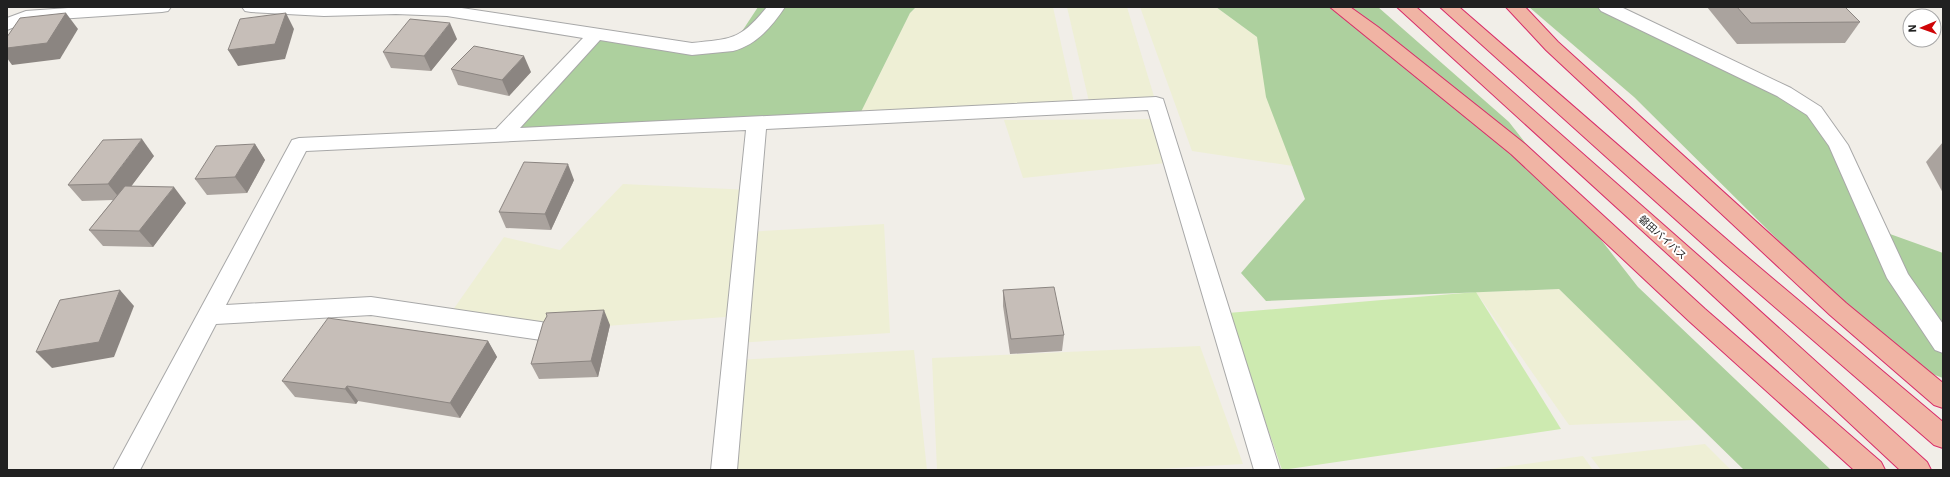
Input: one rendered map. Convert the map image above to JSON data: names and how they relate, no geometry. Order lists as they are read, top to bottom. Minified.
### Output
{"streets":{"highway":["磐田バイパス"]},"north":"left"}
